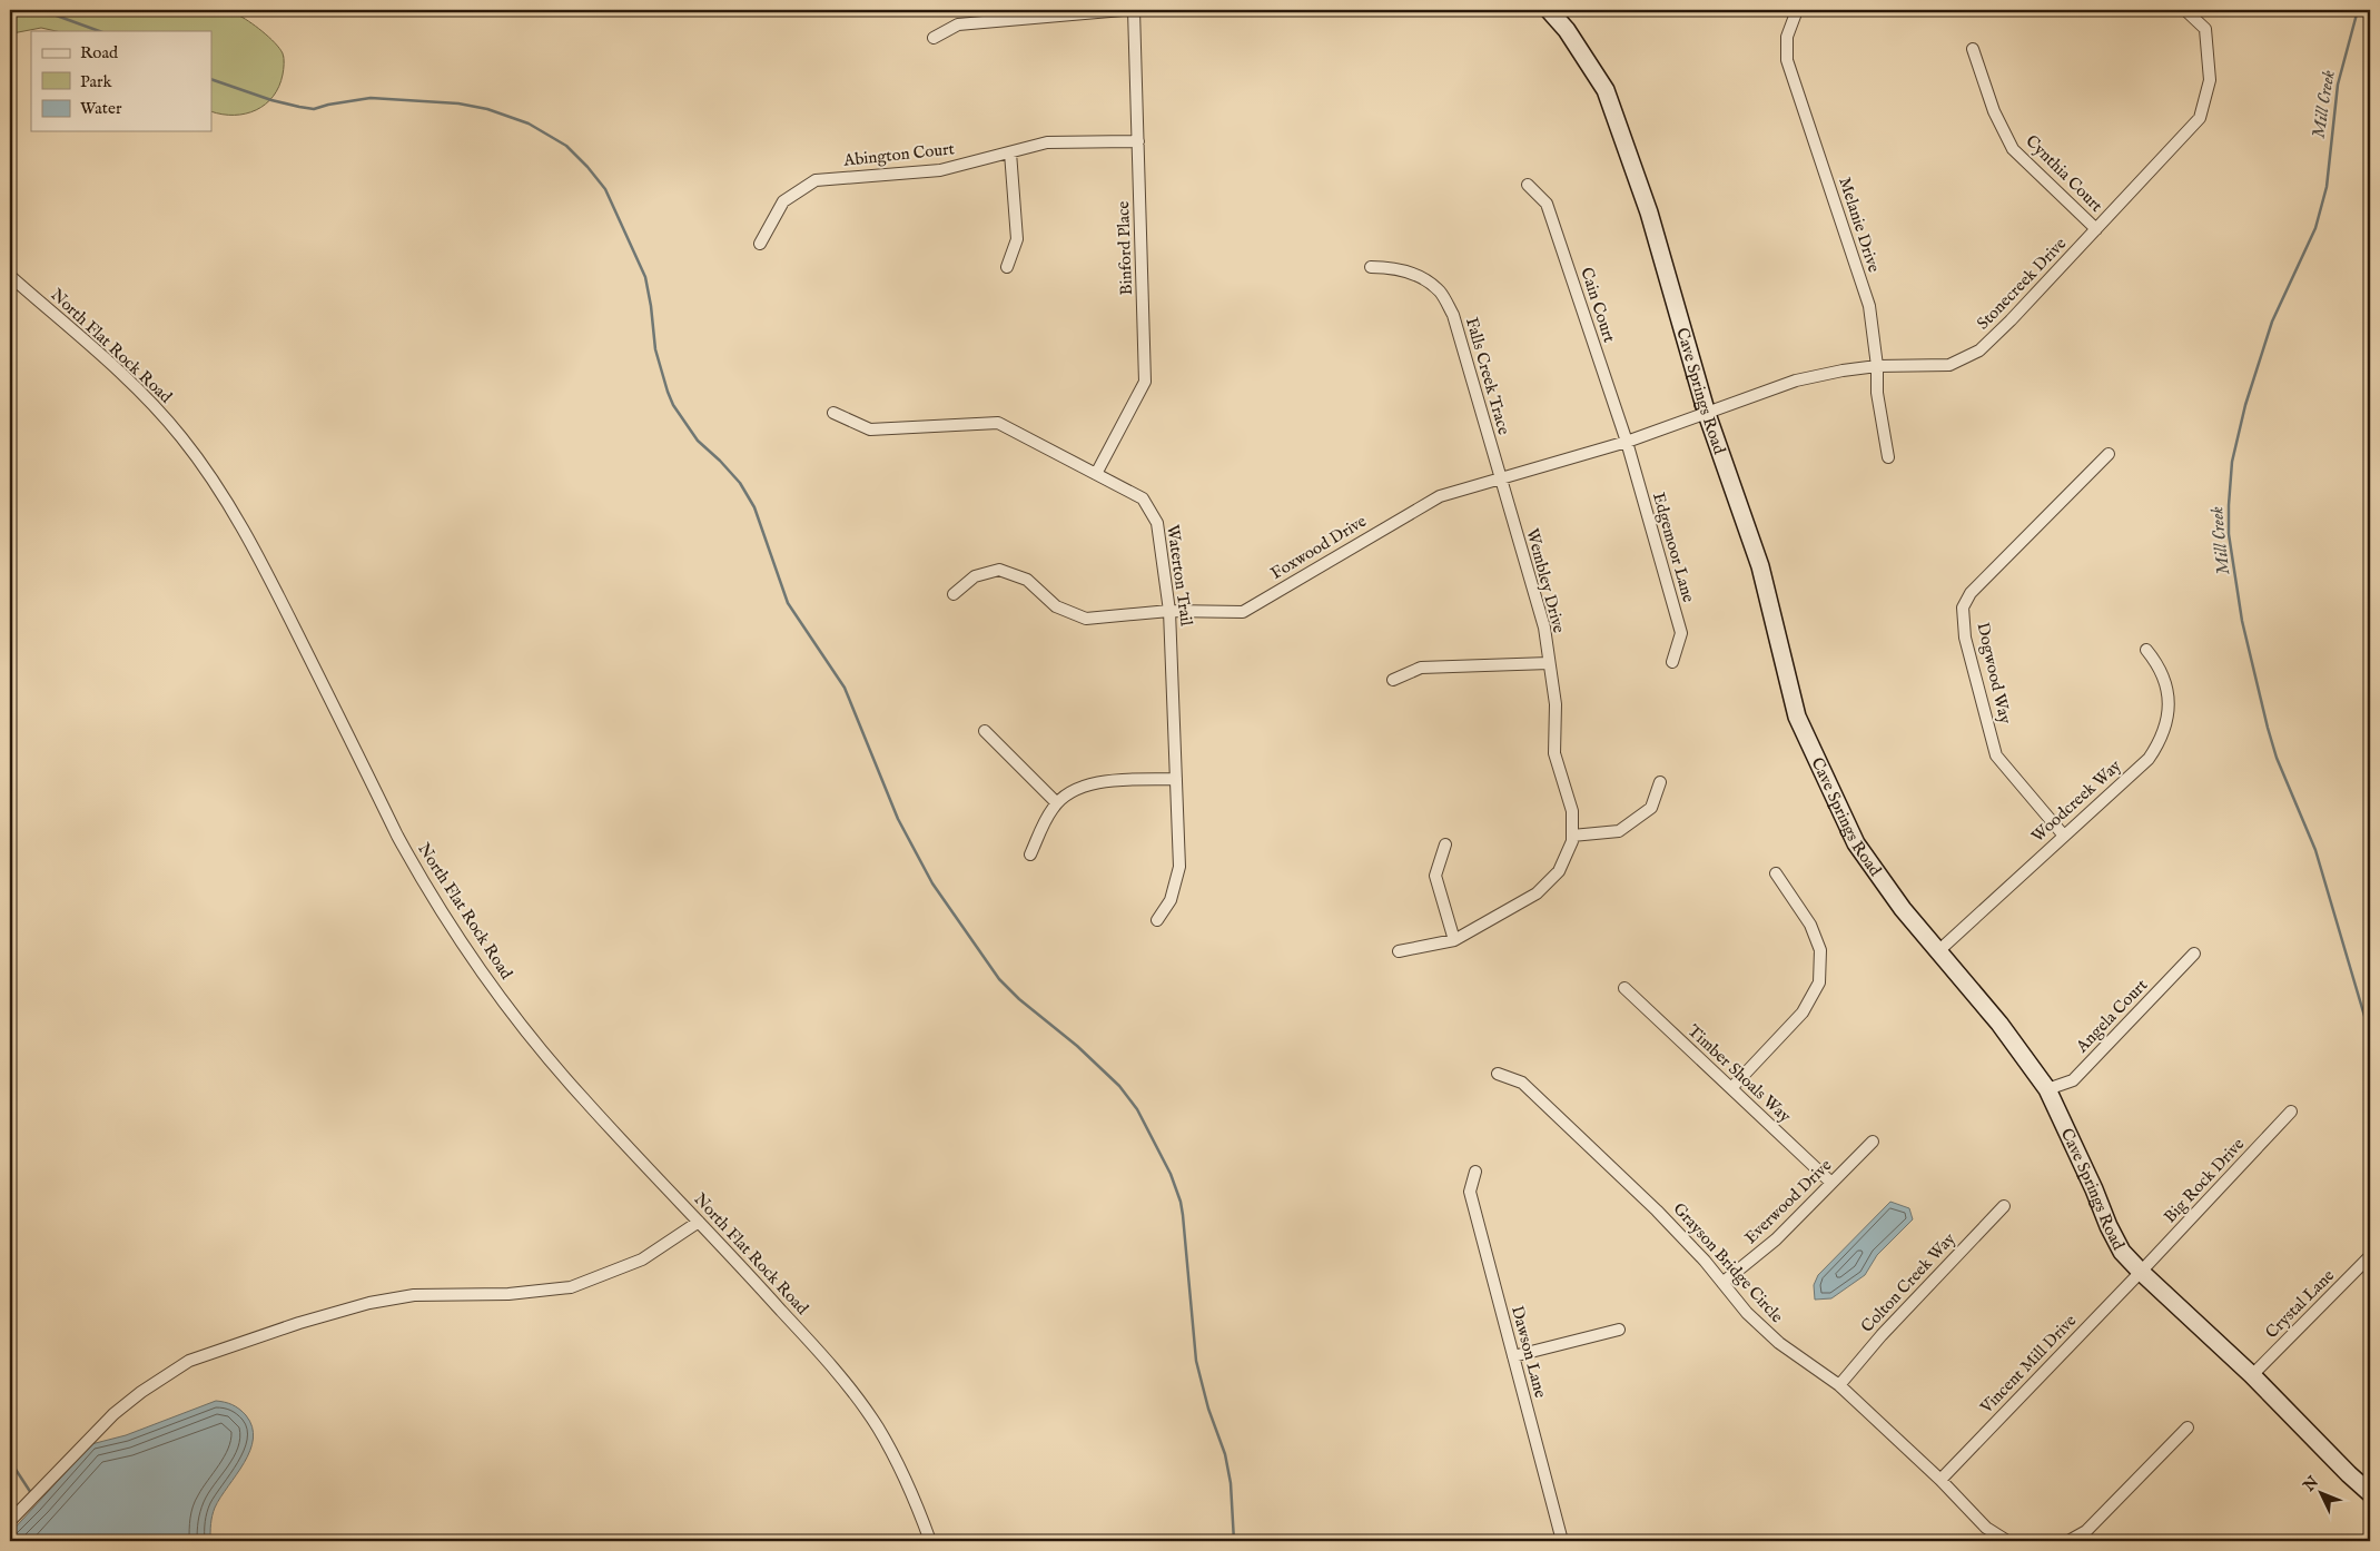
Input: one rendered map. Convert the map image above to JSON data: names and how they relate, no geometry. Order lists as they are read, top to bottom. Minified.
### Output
{"streets":{"street":["Abington Court","Cynthia Court","Melanie Drive","Binford Place","Stonecreek Drive","Cain Court","North Flat Rock Road","Falls Creek Trace","Cave Springs Road","Foxwood Drive","Edgemoor Lane","Waterton Trail","Wembley Drive","Dogwood Way","Woodcreek Way","Angela Court","Timber Shoals Way","Big Rock Drive","Everwood Drive","Grayson Bridge Circle","Colton Creek Way","Crystal Lane","Dawson Lane","Vincent Mill Drive"]},"crossings":[["Abington Court","Binford Place"],["Cynthia Court","Stonecreek Drive"],["Melanie Drive","Stonecreek Drive"],["Binford Place","Waterton Trail"],["Stonecreek Drive","Cave Springs Road"],["Stonecreek Drive","Foxwood Drive"],["Cain Court","Foxwood Drive"],["Cain Court","Edgemoor Lane"],["Falls Creek Trace","Foxwood Drive"],["Falls Creek Trace","Wembley Drive"],["Cave Springs Road","Foxwood Drive"],["Cave Springs Road","Woodcreek Way"],["Cave Springs Road","Angela Court"],["Cave Springs Road","Big Rock Drive"],["Cave Springs Road","Crystal Lane"],["Cave Springs Road","Vincent Mill Drive"],["Foxwood Drive","Edgemoor Lane"],["Foxwood Drive","Waterton Trail"],["Foxwood Drive","Wembley Drive"],["Dogwood Way","Woodcreek Way"],["Timber Shoals Way","Everwood Drive"],["Big Rock Drive","Vincent Mill Drive"],["Everwood Drive","Grayson Bridge Circle"],["Grayson Bridge Circle","Colton Creek Way"],["Grayson Bridge Circle","Vincent Mill Drive"]],"water":["Mill Creek"],"legend":["Road","Park","Water"],"north":"top left"}
